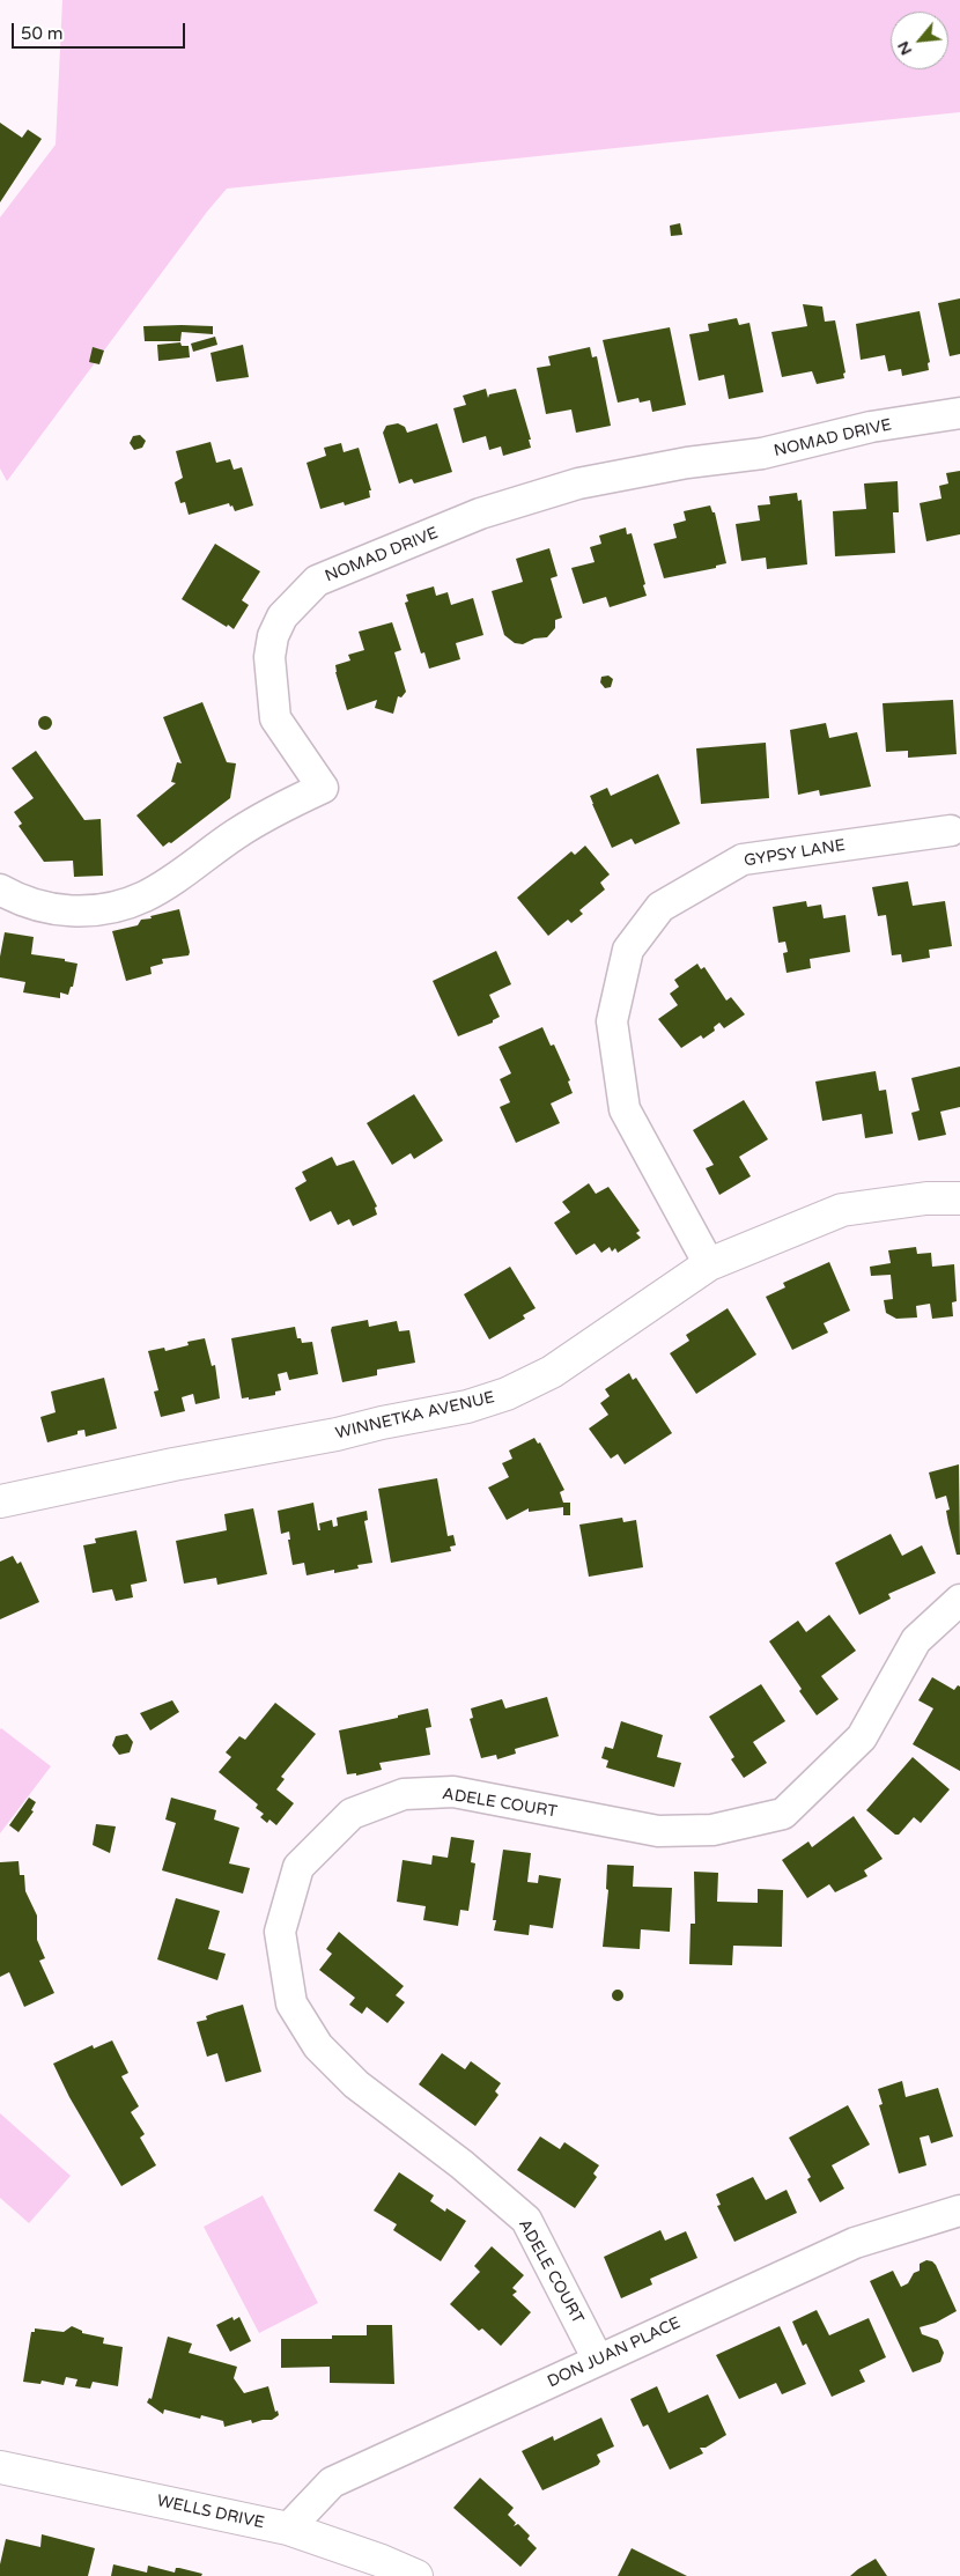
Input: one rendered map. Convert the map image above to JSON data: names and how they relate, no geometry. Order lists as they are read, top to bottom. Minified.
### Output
{"streets":{"main road":["WINNETKA AVENUE","WELLS DRIVE"],"street":["NOMAD DRIVE","GYPSY LANE","ADELE COURT","DON JUAN PLACE"]},"crossings":[["GYPSY LANE","WINNETKA AVENUE"],["ADELE COURT","DON JUAN PLACE"],["DON JUAN PLACE","WELLS DRIVE"]],"scale_bar":"50 m","north":"bottom left"}
